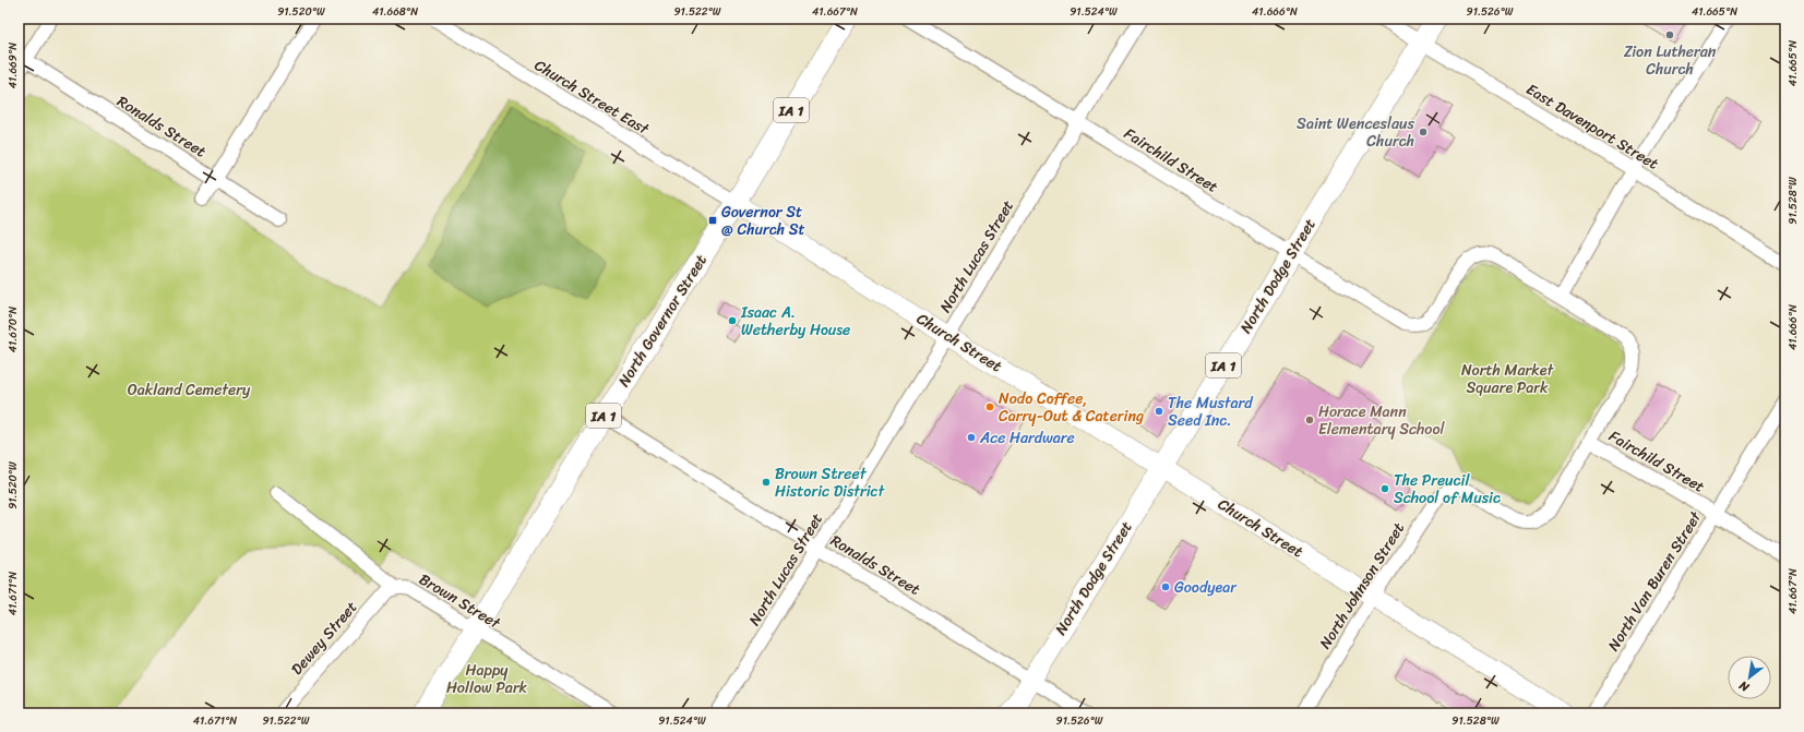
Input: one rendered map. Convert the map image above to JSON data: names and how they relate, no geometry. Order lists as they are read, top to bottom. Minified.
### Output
{"streets":{"main road":["IA 1","North Dodge Street","North Governor Street"],"street":["Church Street East","Ronalds Street","East Davenport Street","Fairchild Street","North Lucas Street","Church Street","North Van Buren Street","North Johnson Street","Brown Street","Dewey Street"]},"crossings":[["Church Street East","North Governor Street"],["Church Street East","Church Street"],["Ronalds Street","North Lucas Street"],["Ronalds Street","North Dodge Street"],["Ronalds Street","North Governor Street"],["East Davenport Street","North Dodge Street"],["Fairchild Street","North Lucas Street"],["Fairchild Street","North Dodge Street"],["Fairchild Street","North Van Buren Street"],["Fairchild Street","North Johnson Street"],["North Lucas Street","Church Street"],["North Dodge Street","Church Street"],["North Governor Street","Church Street"],["North Governor Street","Brown Street"],["Church Street","North Johnson Street"],["Brown Street","Dewey Street"]],"parks":["North Market Square Park","Oakland Cemetery","Happy Hollow Park"],"places":{"other":["Zion Lutheran Church","Saint Wenceslaus Church","Isaac A. Wetherby House","Nodo Coffee, Carry-Out & Catering","The Mustard Seed Inc.","Horace Mann Elementary School","Ace Hardware","Brown Street Historic District","The Preucil School of Music","Goodyear"],"transit":["Governor St @ Church St"]},"north":"bottom left","coordinates":["91.520°W","41.668°N","91.522°W","41.667°N","91.524°W","41.666°N","91.526°W","41.665°N","41.669°N","91.528°W","41.670°N","41.671°N"]}
